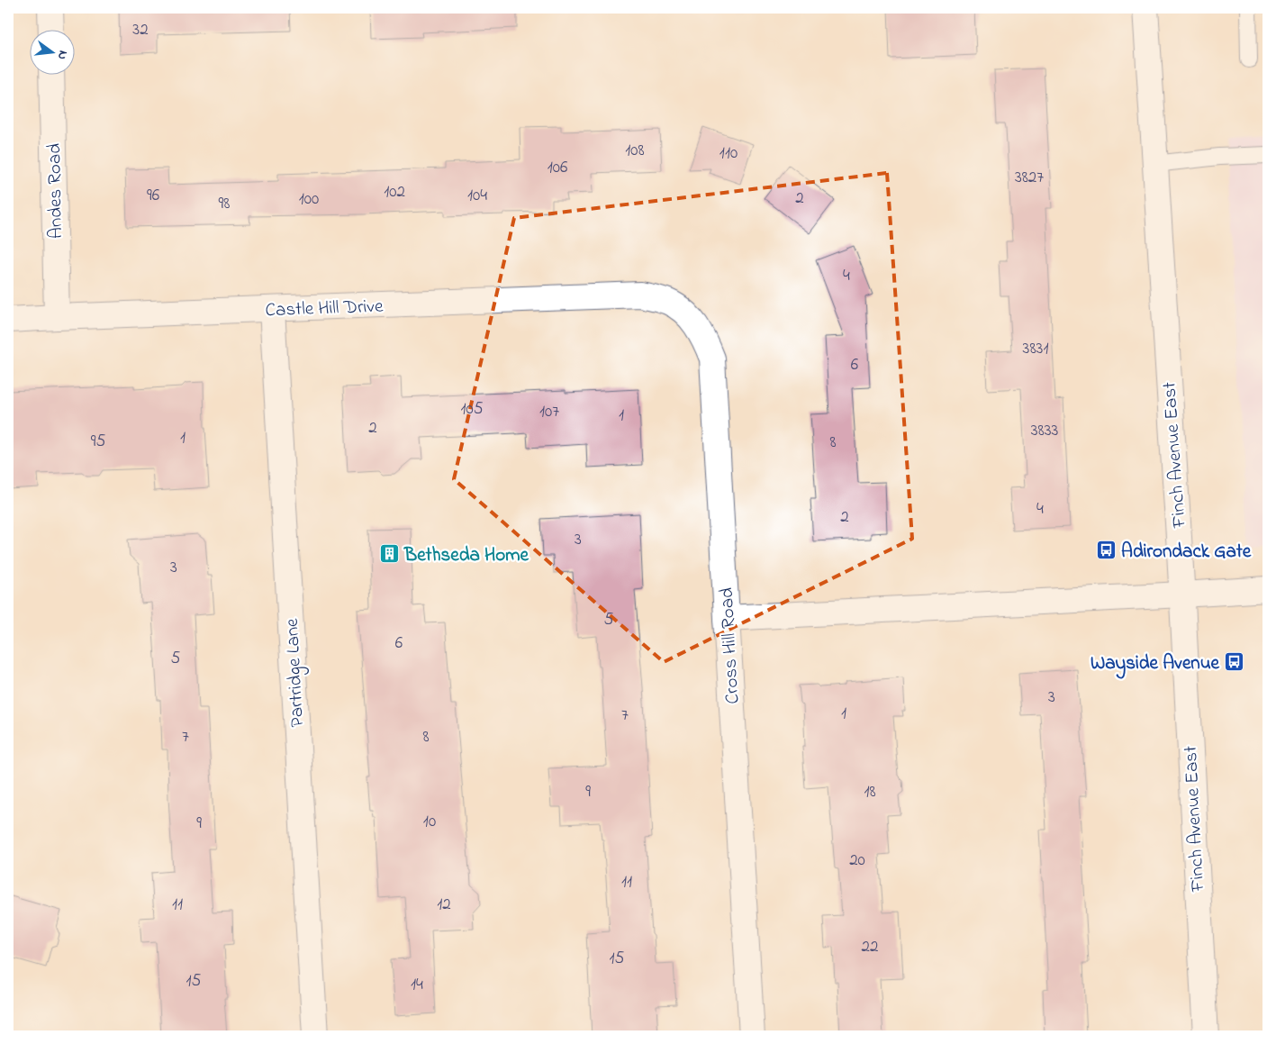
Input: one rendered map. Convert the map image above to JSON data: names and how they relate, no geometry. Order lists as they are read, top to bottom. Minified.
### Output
{"streets":{"street":["Andes Road","Castle Hill Drive","Finch Avenue East","Cross Hill Road","Partridge Lane"]},"crossings":[["Andes Road","Castle Hill Drive"],["Castle Hill Drive","Cross Hill Road"],["Castle Hill Drive","Partridge Lane"]],"places":{"bus stop":["Adirondack Gate","Wayside Avenue"],"building":["Bethseda Home"]},"house_numbers":["32","108","110","106","3827","102","96","104","2","100","98","4","3831","6","105","107","1","2","3833","1","95","8","4","2","3","3","5","6","5","3","1","7","7","8","9","18","10","9","20","11","11","12","22","15","15","14"],"north":"right"}
